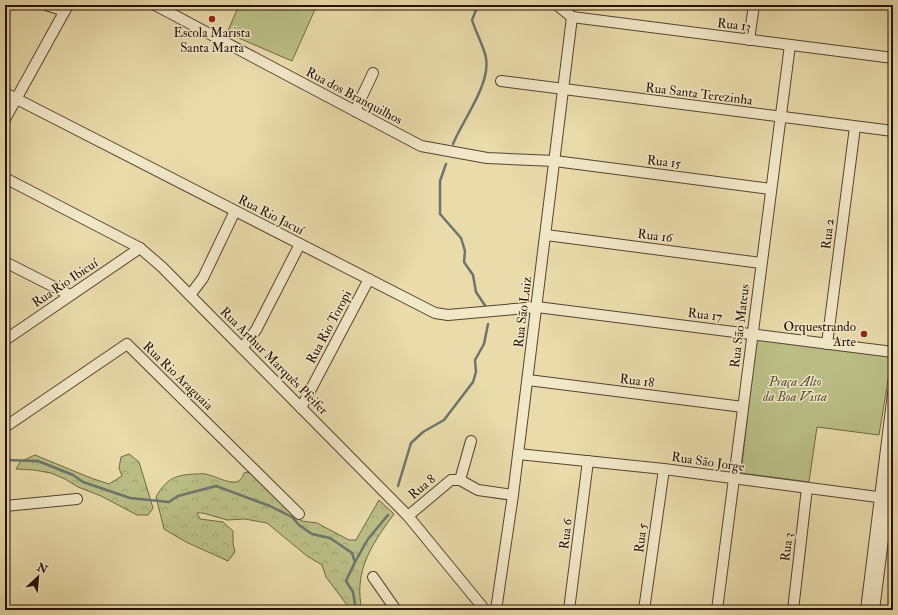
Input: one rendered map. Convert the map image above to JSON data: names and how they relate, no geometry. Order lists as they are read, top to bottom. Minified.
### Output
{"streets":{"street":["Rua 13","Rua Santa Terezinha","Rua dos Branquilhos","Rua 15","Rua Rio Jacuí","Rua 2","Rua 16","Rua Rio Ibicuí","Rua São Luiz","Rua 17","Rua São Mateus","Rua Rio Toropi","Rua Arthur Marquês Pfeifer","Rua Rio Araguaia","Rua 18","Rua São Jorge","Rua 8","Rua 6","Rua 5","Rua 3"]},"crossings":[["Rua 13","Rua São Luiz"],["Rua 13","Rua São Mateus"],["Rua Santa Terezinha","Rua 2"],["Rua Santa Terezinha","Rua São Luiz"],["Rua Santa Terezinha","Rua São Mateus"],["Rua dos Branquilhos","Rua 15"],["Rua dos Branquilhos","Rua São Luiz"],["Rua 15","Rua São Luiz"],["Rua 15","Rua São Mateus"],["Rua Rio Jacuí","Rua São Luiz"],["Rua Rio Jacuí","Rua 17"],["Rua Rio Jacuí","Rua Rio Toropi"],["Rua 2","Rua 17"],["Rua 16","Rua São Luiz"],["Rua 16","Rua São Mateus"],["Rua Rio Ibicuí","Rua Arthur Marquês Pfeifer"],["Rua São Luiz","Rua 17"],["Rua São Luiz","Rua 18"],["Rua São Luiz","Rua São Jorge"],["Rua 17","Rua São Mateus"],["Rua São Mateus","Rua 18"],["Rua São Mateus","Rua São Jorge"],["Rua Rio Toropi","Rua Arthur Marquês Pfeifer"],["Rua Arthur Marquês Pfeifer","Rua 8"],["Rua São Jorge","Rua 6"],["Rua São Jorge","Rua 5"],["Rua São Jorge","Rua 3"]],"parks":["Praça Alto da Boa Vista"],"places":["Escola Marista Santa Marta","Orquestrando Arte"],"north":"top right"}
